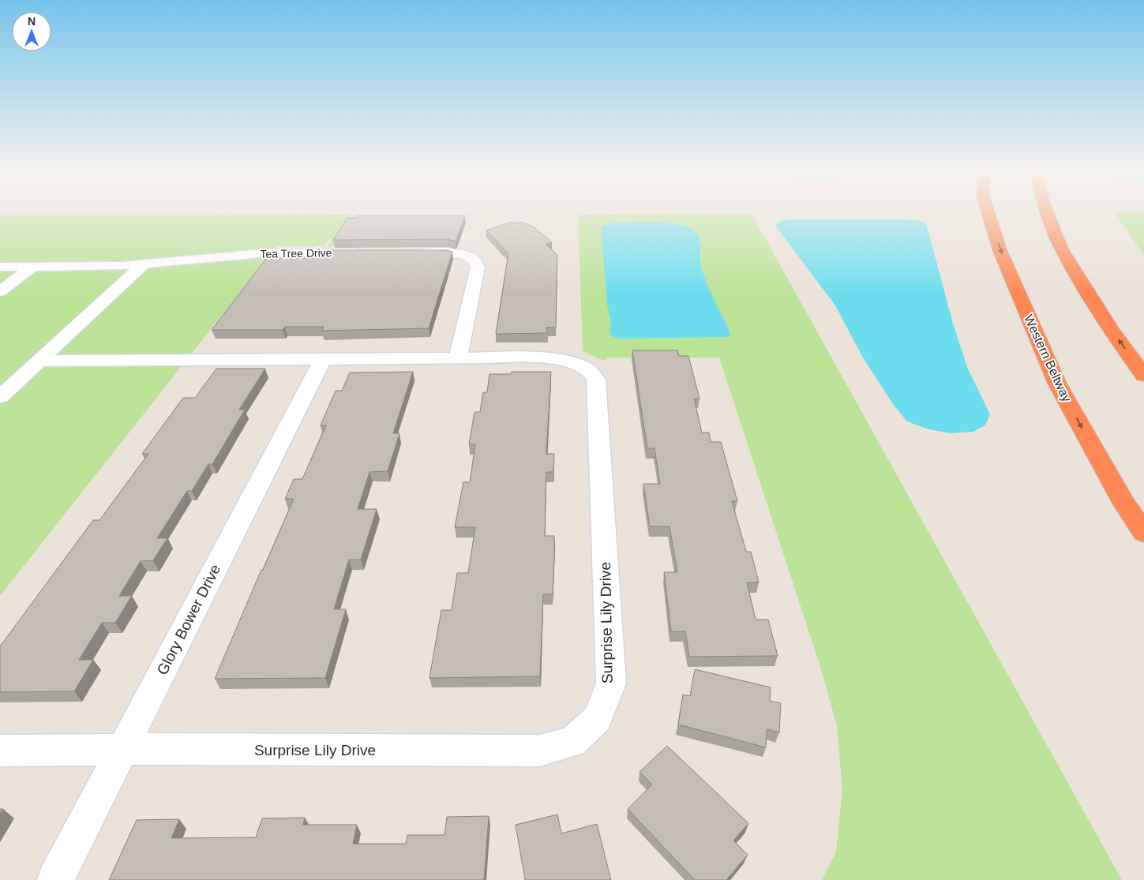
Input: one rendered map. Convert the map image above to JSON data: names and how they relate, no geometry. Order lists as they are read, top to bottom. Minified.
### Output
{"streets":{"highway":["Western Beltway"],"street":["Tea Tree Drive","Glory Bower Drive","Surprise Lily Drive"]},"crossings":[["Glory Bower Drive","Surprise Lily Drive"]],"north":"top"}
